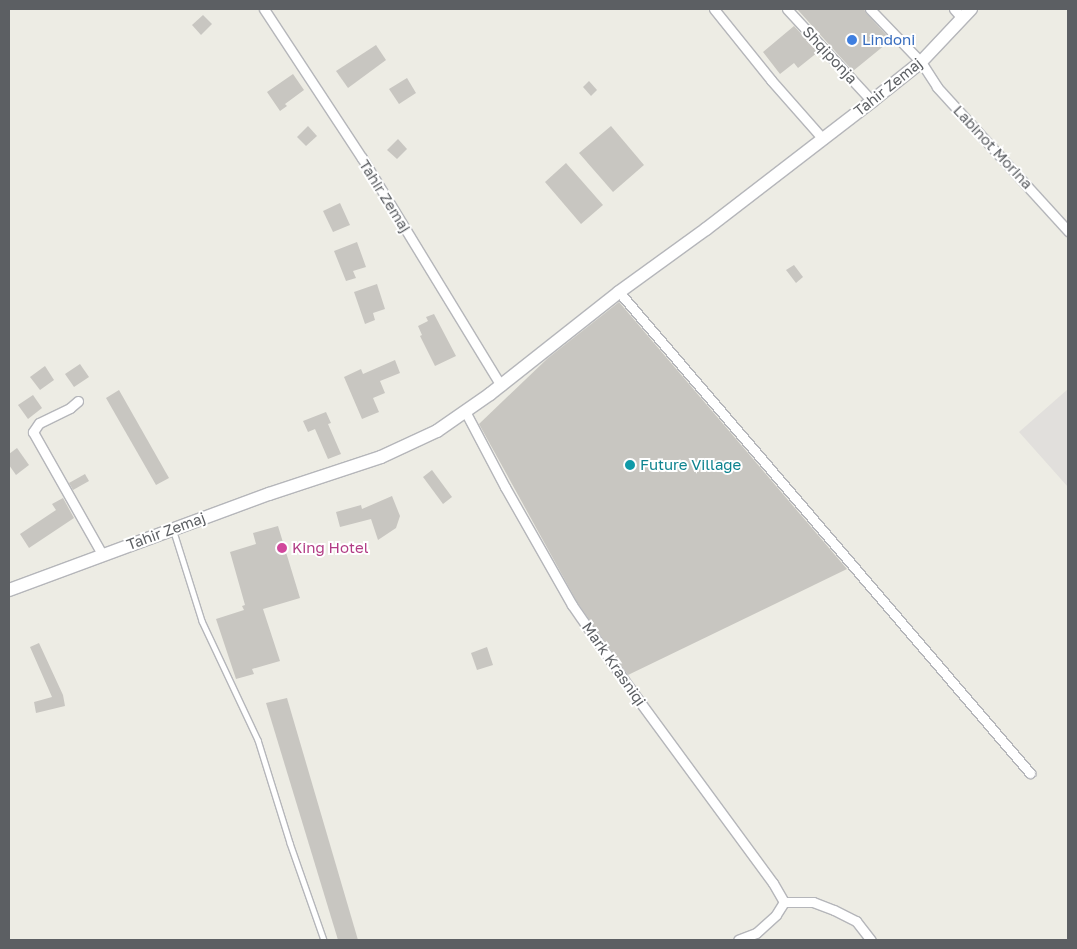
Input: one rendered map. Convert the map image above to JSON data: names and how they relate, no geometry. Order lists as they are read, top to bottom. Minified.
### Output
{"streets":{"main road":["Tahir Zemaj"],"street":["Shqiponja","Labinot Morina","Mark Krasniqi"]},"crossings":[["Shqiponja","Tahir Zemaj"],["Tahir Zemaj","Labinot Morina"],["Tahir Zemaj","Mark Krasniqi"]],"places":["Lindoni","Future Village","King Hotel"]}
